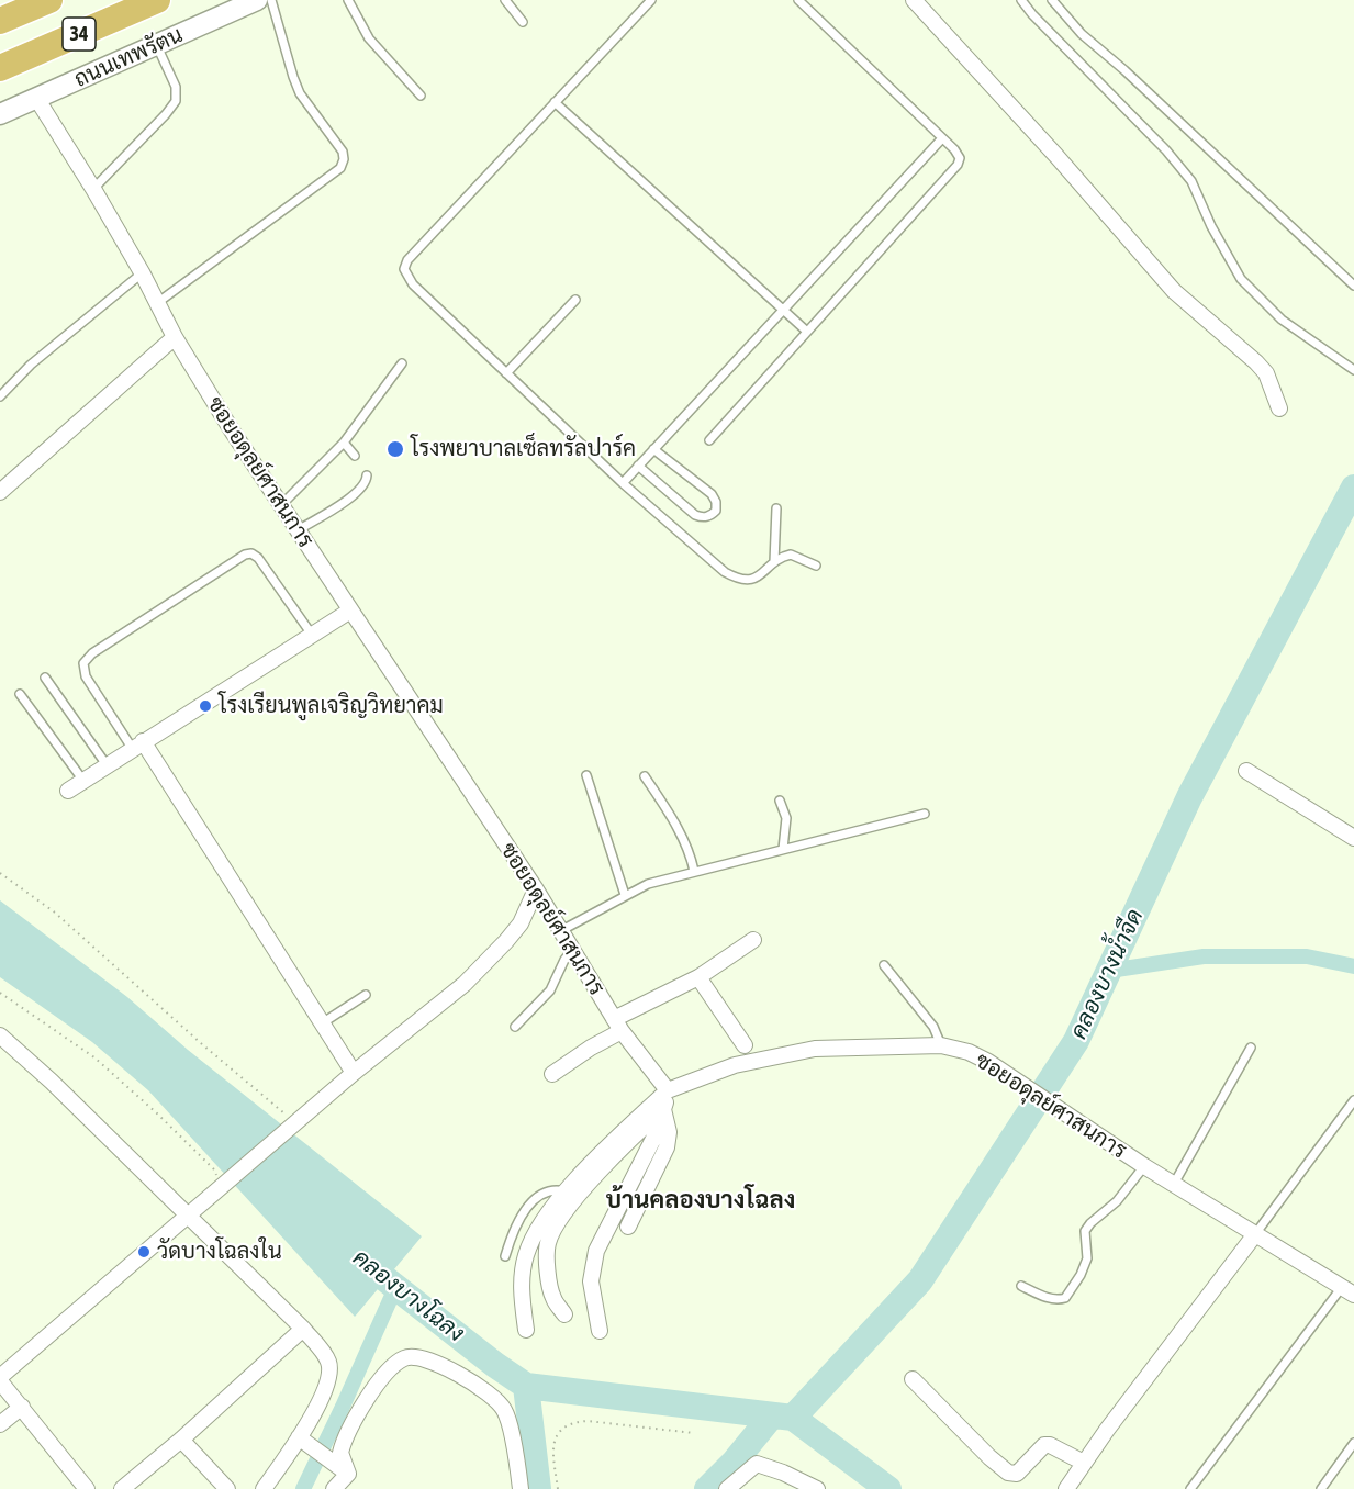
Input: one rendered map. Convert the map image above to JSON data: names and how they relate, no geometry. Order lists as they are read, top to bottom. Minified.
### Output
{"streets":{"highway":["34","ถนนเทพรัตน"],"street":["ซอยอดุลย์ศาสนการ"]},"crossings":[["ถนนเทพรัตน","ซอยอดุลย์ศาสนการ"]],"districts":["บ้านคลองบางโฉลง"],"water":["คลองบางน้ำจืด","คลองบางโฉลง"],"places":["โรงพยาบาลเซ็ลทรัลปาร์ค","โรงเรียนพูลเจริญวิทยาคม","วัดบางโฉลงใน"]}
